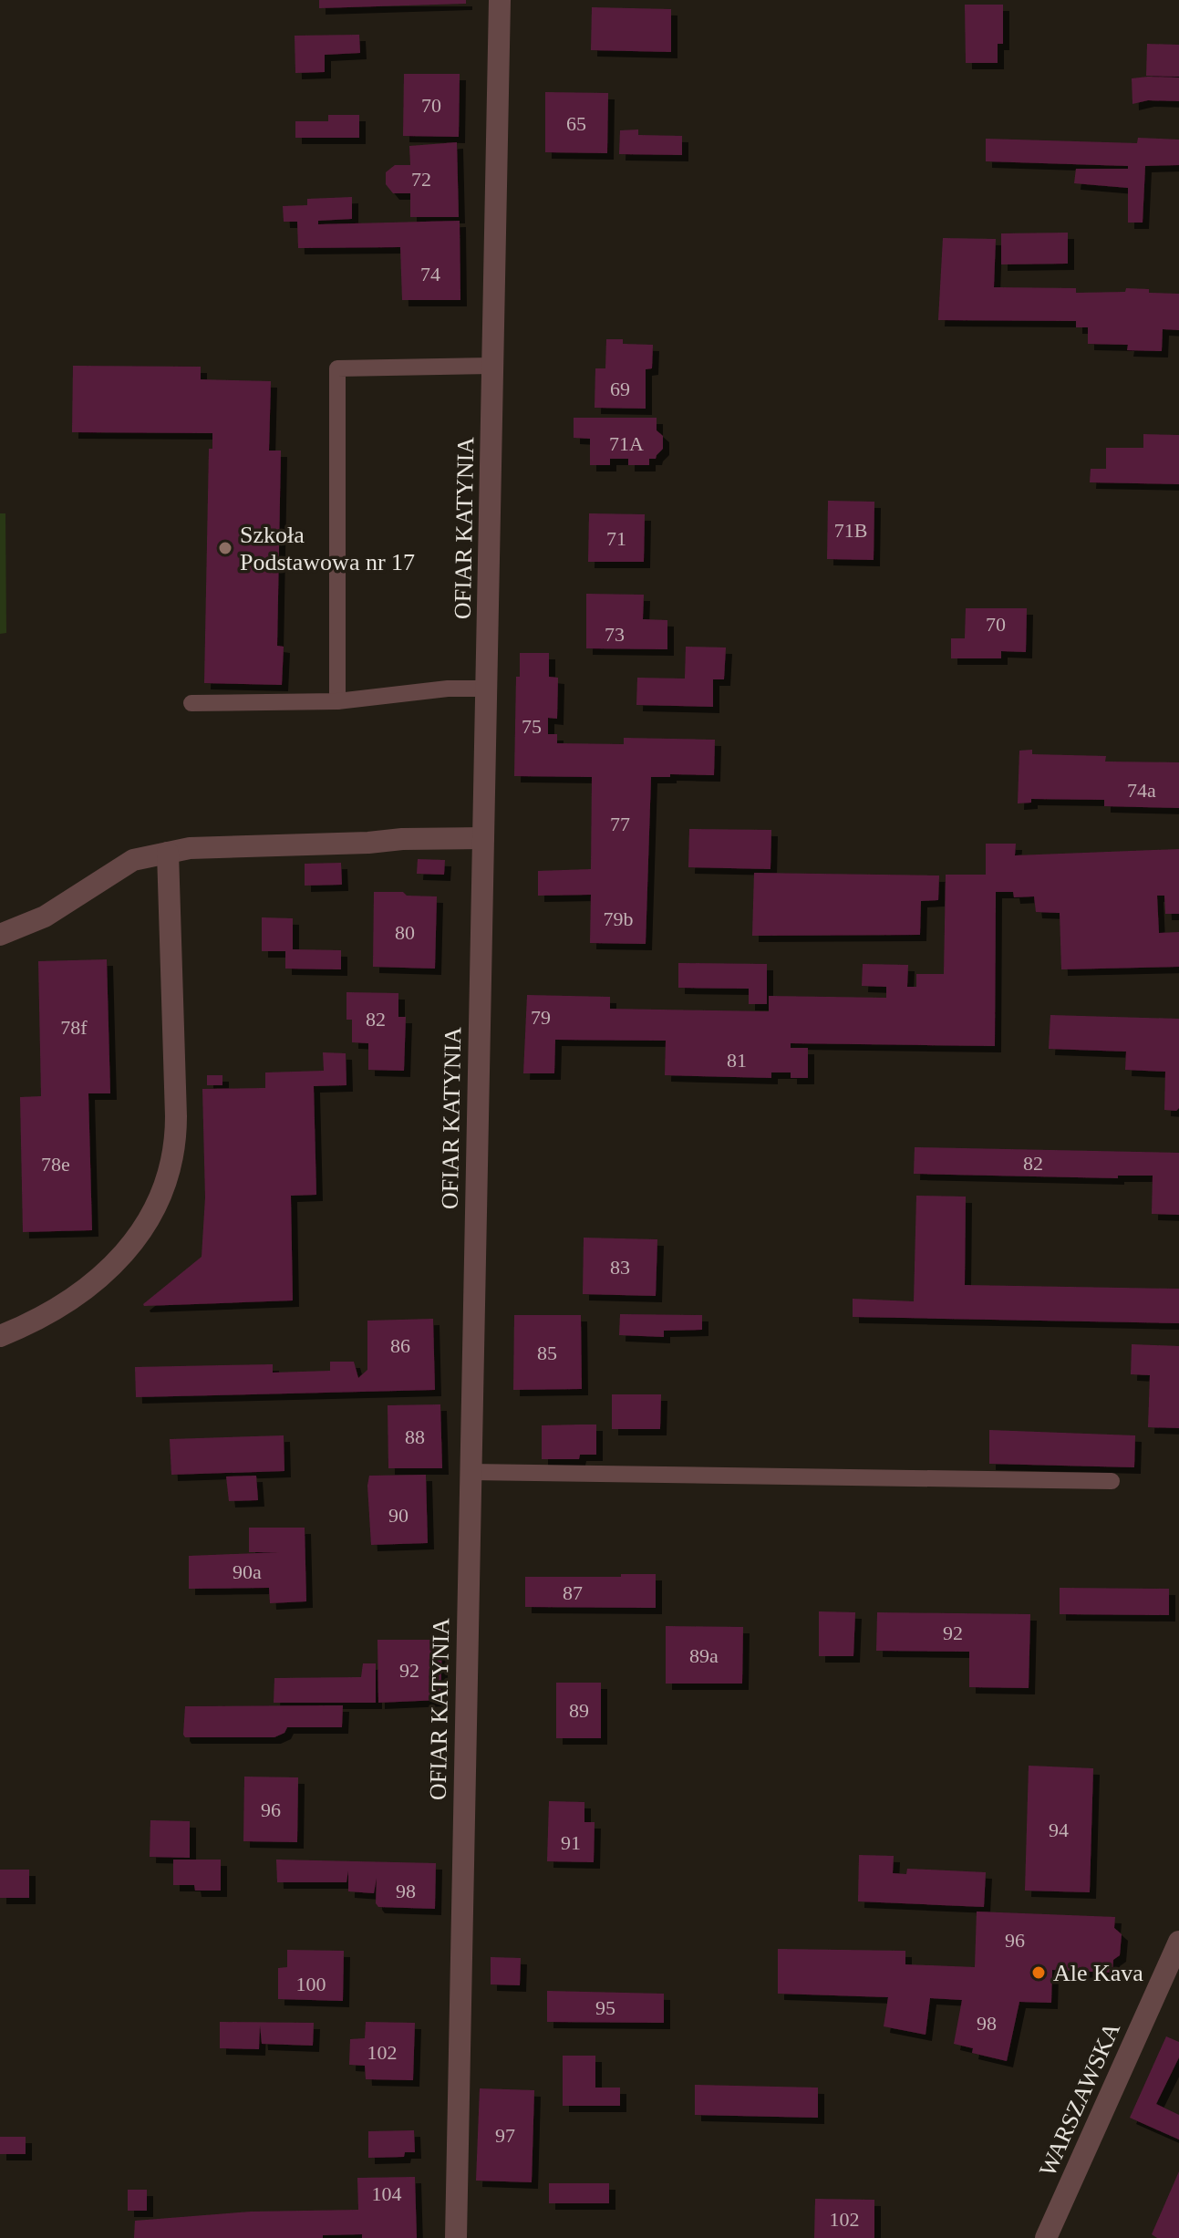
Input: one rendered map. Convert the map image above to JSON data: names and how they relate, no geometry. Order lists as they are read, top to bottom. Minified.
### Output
{"streets":{"street":["OFIAR KATYNIA","WARSZAWSKA"]},"places":["Szkoła Podstawowa nr 17","Ale Kava"],"house_numbers":["70","65","72","74","69","71A","71B","71","70","73","75","74a","77","79b","80","79","82","78f","81","82","78e","83","86","85","88","90","90a","87","92","89a","92","89","96","94","91","98","96","100","95","98","102","97","104","102"]}
